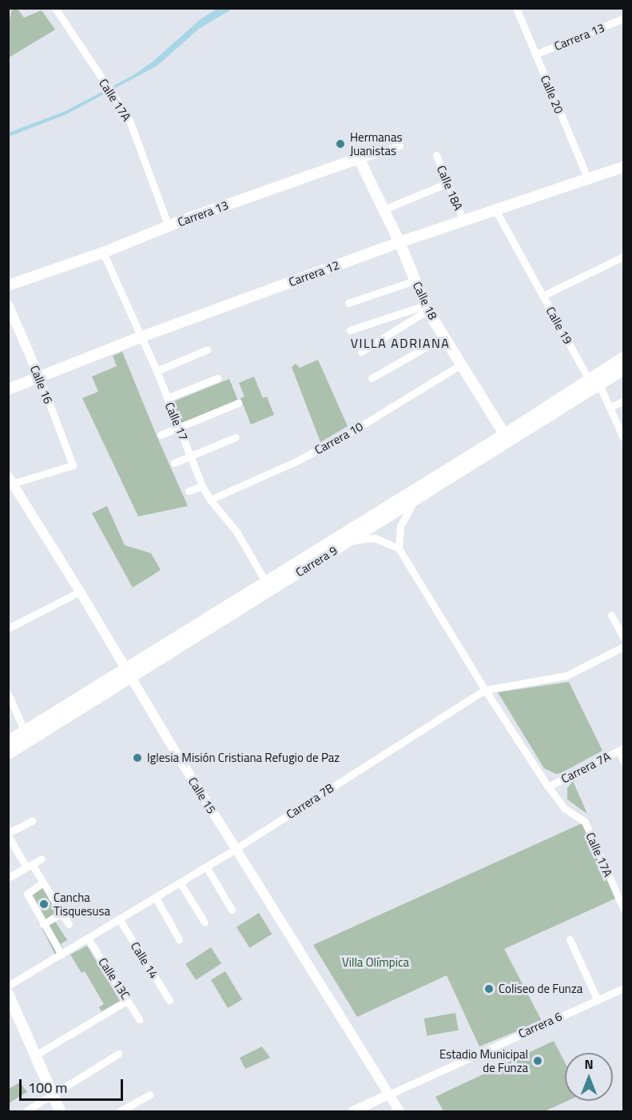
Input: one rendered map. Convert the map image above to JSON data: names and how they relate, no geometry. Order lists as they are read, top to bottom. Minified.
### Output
{"streets":{"main road":["Carrera 13","Carrera 12","Calle 18","Carrera 9"],"street":["Calle 20","Calle 17A","Calle 18A","Calle 19","Calle 16","Calle 17","Carrera 10","Carrera 7A","Calle 15","Carrera 7B","Calle 14","Calle 13C","Carrera 6"]},"crossings":[["Carrera 13","Calle 20"],["Carrera 13","Calle 17A"],["Carrera 13","Calle 18"],["Carrera 13","Calle 17"],["Calle 20","Carrera 12"],["Calle 17A","Carrera 7A"],["Calle 17A","Carrera 7B"],["Calle 18A","Carrera 12"],["Carrera 12","Calle 18"],["Carrera 12","Calle 19"],["Carrera 12","Calle 16"],["Carrera 12","Calle 17"],["Calle 18","Carrera 10"],["Calle 18","Carrera 9"],["Calle 19","Carrera 9"],["Calle 16","Calle 15"],["Calle 17","Carrera 10"],["Calle 17","Carrera 9"],["Carrera 9","Calle 15"],["Calle 15","Carrera 7B"],["Calle 15","Carrera 6"],["Carrera 7B","Calle 14"],["Carrera 7B","Calle 13C"]],"districts":["VILLA ADRIANA"],"parks":["Villa Olímpica"],"places":["Hermanas Juanistas","Iglesia Misión Cristiana Refugio de Paz","Cancha Tisquesusa","Coliseo de Funza","Estadio Municipal de Funza"],"scale_bar":"100 m","north":"top"}
